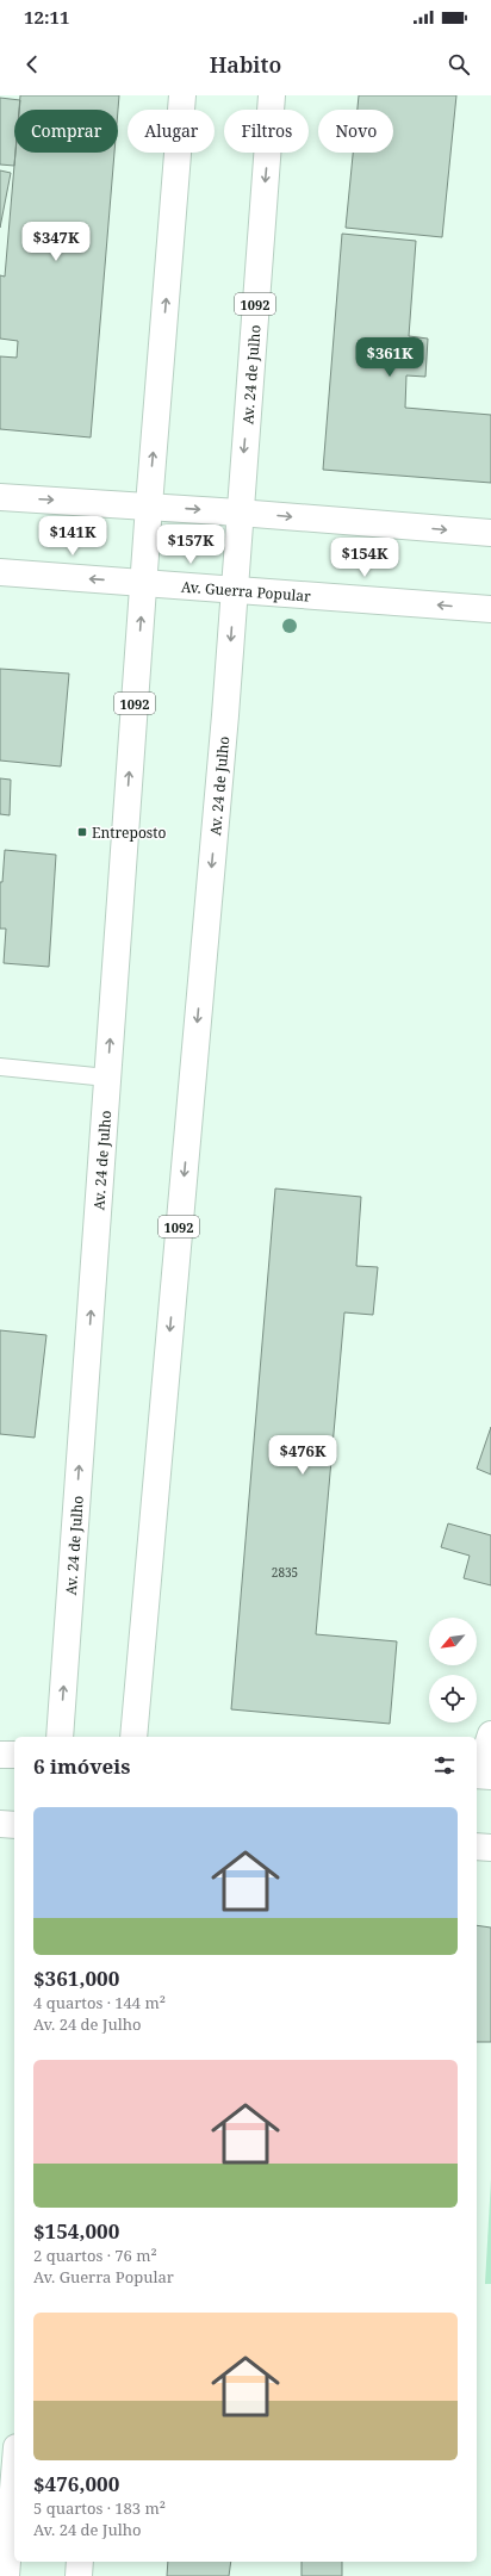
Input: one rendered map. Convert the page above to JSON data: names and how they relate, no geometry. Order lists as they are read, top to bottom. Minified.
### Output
{"streets":{"main road":["1092","Av. 24 de Julho","Av. Guerra Popular"]},"crossings":[["Av. 24 de Julho","Av. Guerra Popular"]],"places":{"transit":["Entreposto"]},"house_numbers":["2835"],"north":"bottom left","page":{"status":"12:11","header":"Habito","chip":["Comprar","Alugar","Filtros","Novo"],"price":["$347K","$361K","$141K","$157K","$154K","$476K"],"heading":"6 imóveis","list":[{"name":"$361,000","note":"4 quartos · 144 m² · Av. 24 de Julho"},{"name":"$154,000","note":"2 quartos · 76 m² · Av. Guerra Popular"},{"name":"$476,000","note":"5 quartos · 183 m² · Av. 24 de Julho"}]}}
